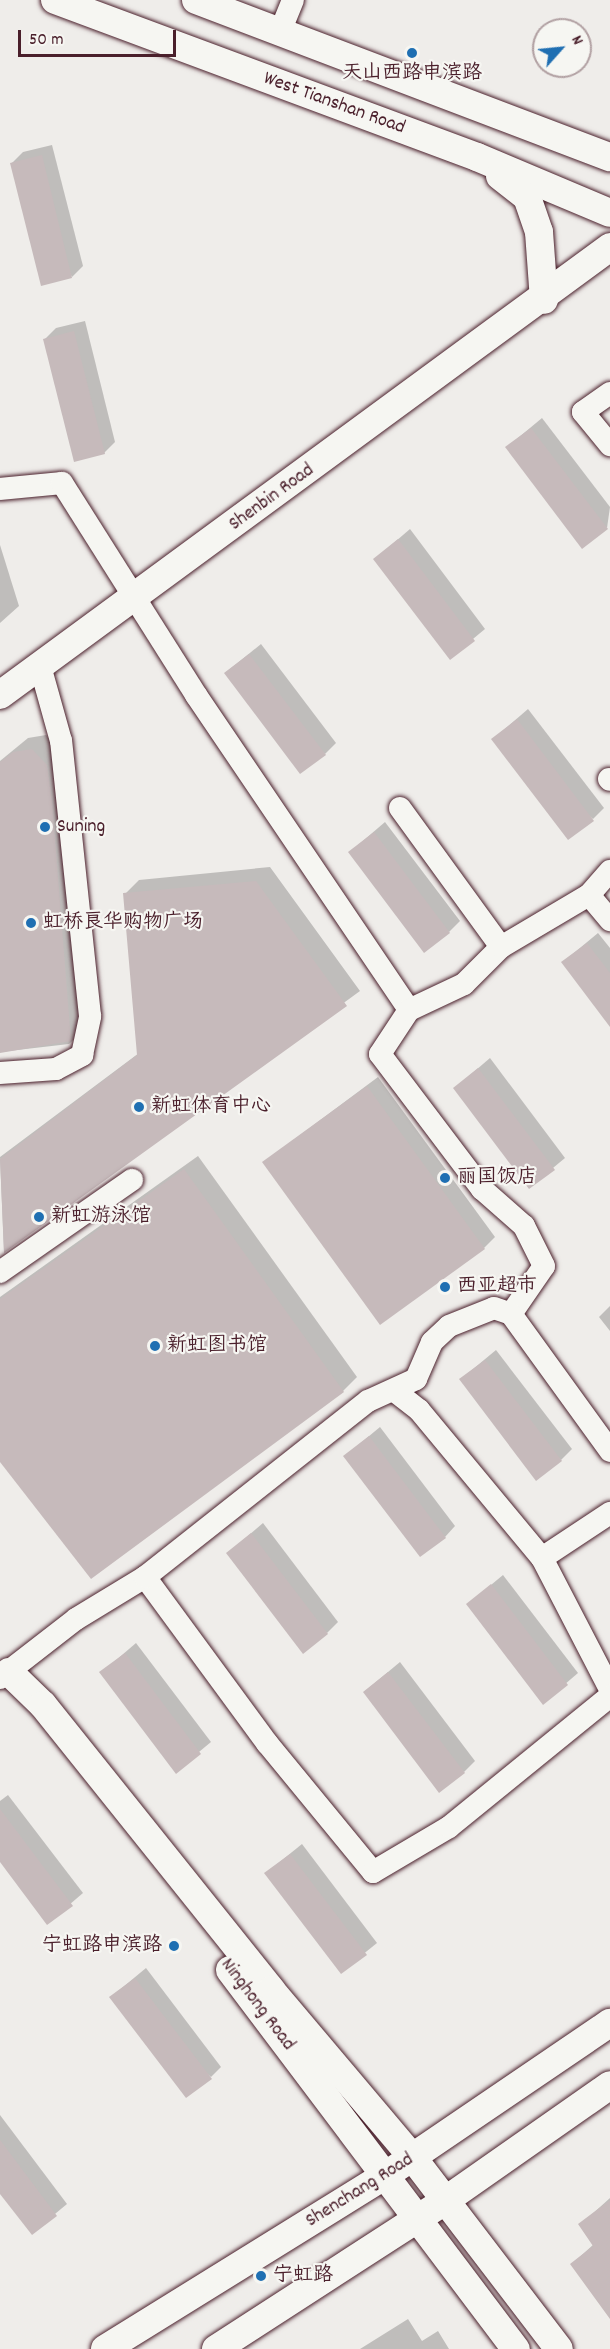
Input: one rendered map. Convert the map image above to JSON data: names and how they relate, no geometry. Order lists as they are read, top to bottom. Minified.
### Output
{"streets":{"main road":["West Tianshan Road","Shenbin Road","Ninghong Road","Shenchang Road"]},"crossings":[["Ninghong Road","Shenchang Road"]],"places":["天山西路申滨路","Suning","虹桥良华购物广场","新虹体育中心","丽国饭店","新虹游泳馆","西亚超市","新虹图书馆","宁虹路申滨路","宁虹路"],"scale_bar":"50 m","north":"top right"}
